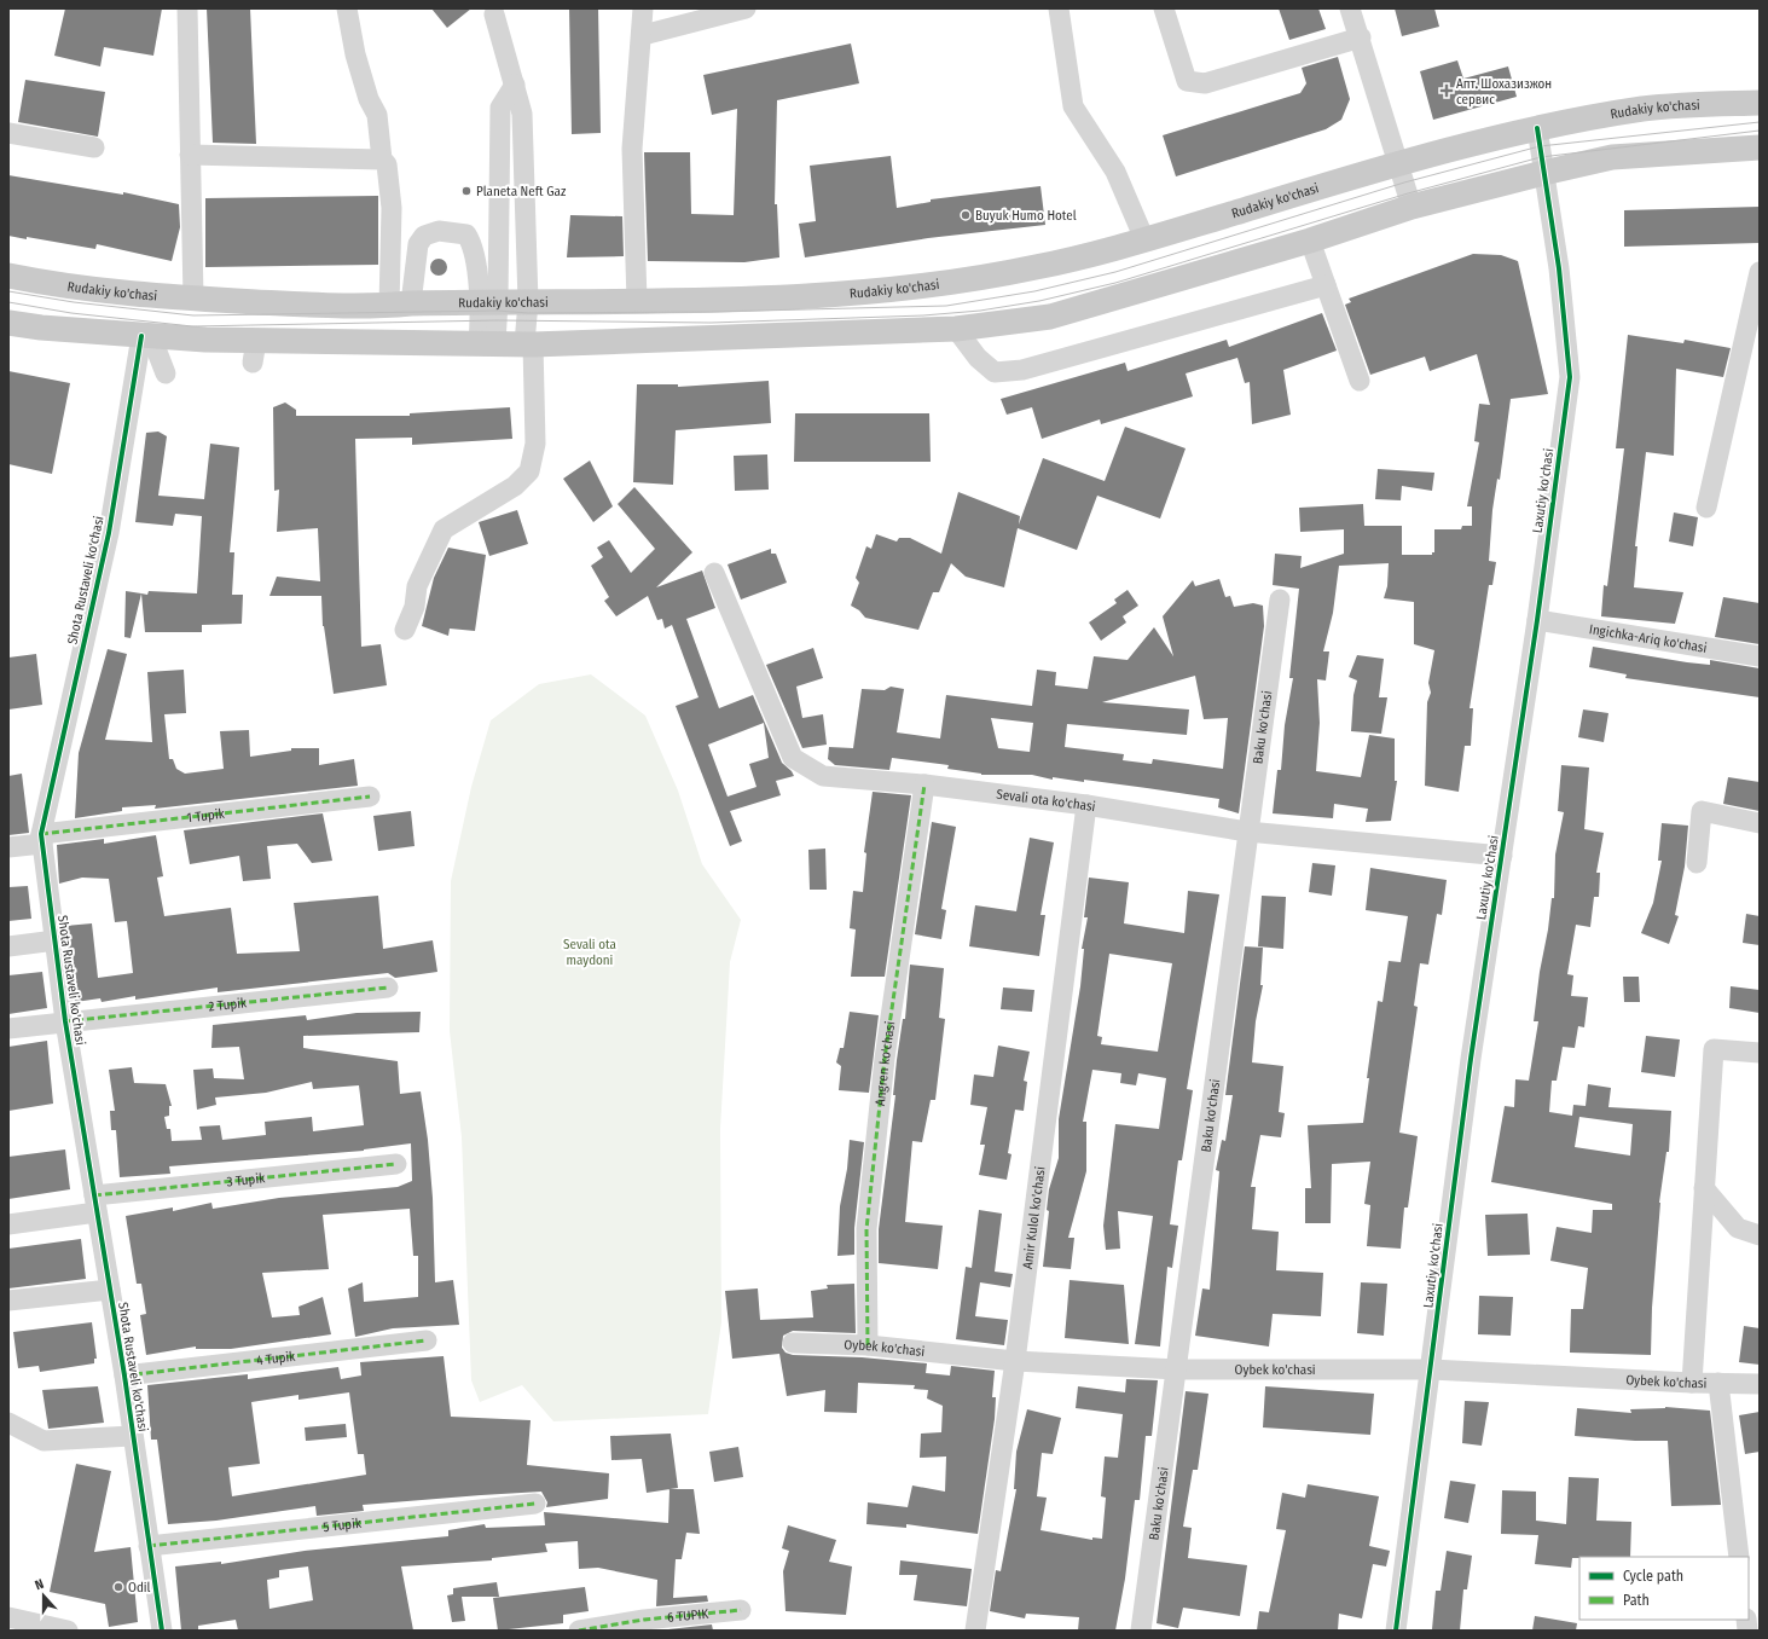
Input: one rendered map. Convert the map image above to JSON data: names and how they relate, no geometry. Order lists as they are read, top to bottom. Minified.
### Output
{"streets":{"main road":["Rudakiy ko'chasi"],"street":["Laxutiy ko'chasi","Shota Rustaveli ko'chasi","Ingichka-Ariq ko'chasi","Baku ko'chasi","Sevali ota ko'chasi","1 Tupik","2 Tupik","Angren ko'chasi","3 Tupik","Amir Kulol ko'chasi","Oybek ko'chasi","4 Tupik","5 Tupik","6 TUPIK"]},"crossings":[["Rudakiy ko'chasi","Laxutiy ko'chasi"],["Laxutiy ko'chasi","Ingichka-Ariq ko'chasi"],["Laxutiy ko'chasi","Sevali ota ko'chasi"],["Laxutiy ko'chasi","Oybek ko'chasi"],["Shota Rustaveli ko'chasi","1 Tupik"],["Shota Rustaveli ko'chasi","2 Tupik"],["Shota Rustaveli ko'chasi","3 Tupik"],["Shota Rustaveli ko'chasi","4 Tupik"],["Shota Rustaveli ko'chasi","5 Tupik"],["Baku ko'chasi","Sevali ota ko'chasi"],["Baku ko'chasi","Oybek ko'chasi"],["Sevali ota ko'chasi","Angren ko'chasi"],["Sevali ota ko'chasi","Amir Kulol ko'chasi"],["Angren ko'chasi","Oybek ko'chasi"],["Amir Kulol ko'chasi","Oybek ko'chasi"]],"parks":["Sevali ota maydoni"],"places":{"health":["Апт. Шохазизжон сервис"],"other":["Planeta Neft Gaz","Buyuk Humo Hotel","Оdil"]},"legend":["Cycle path","Path"],"north":"top"}
